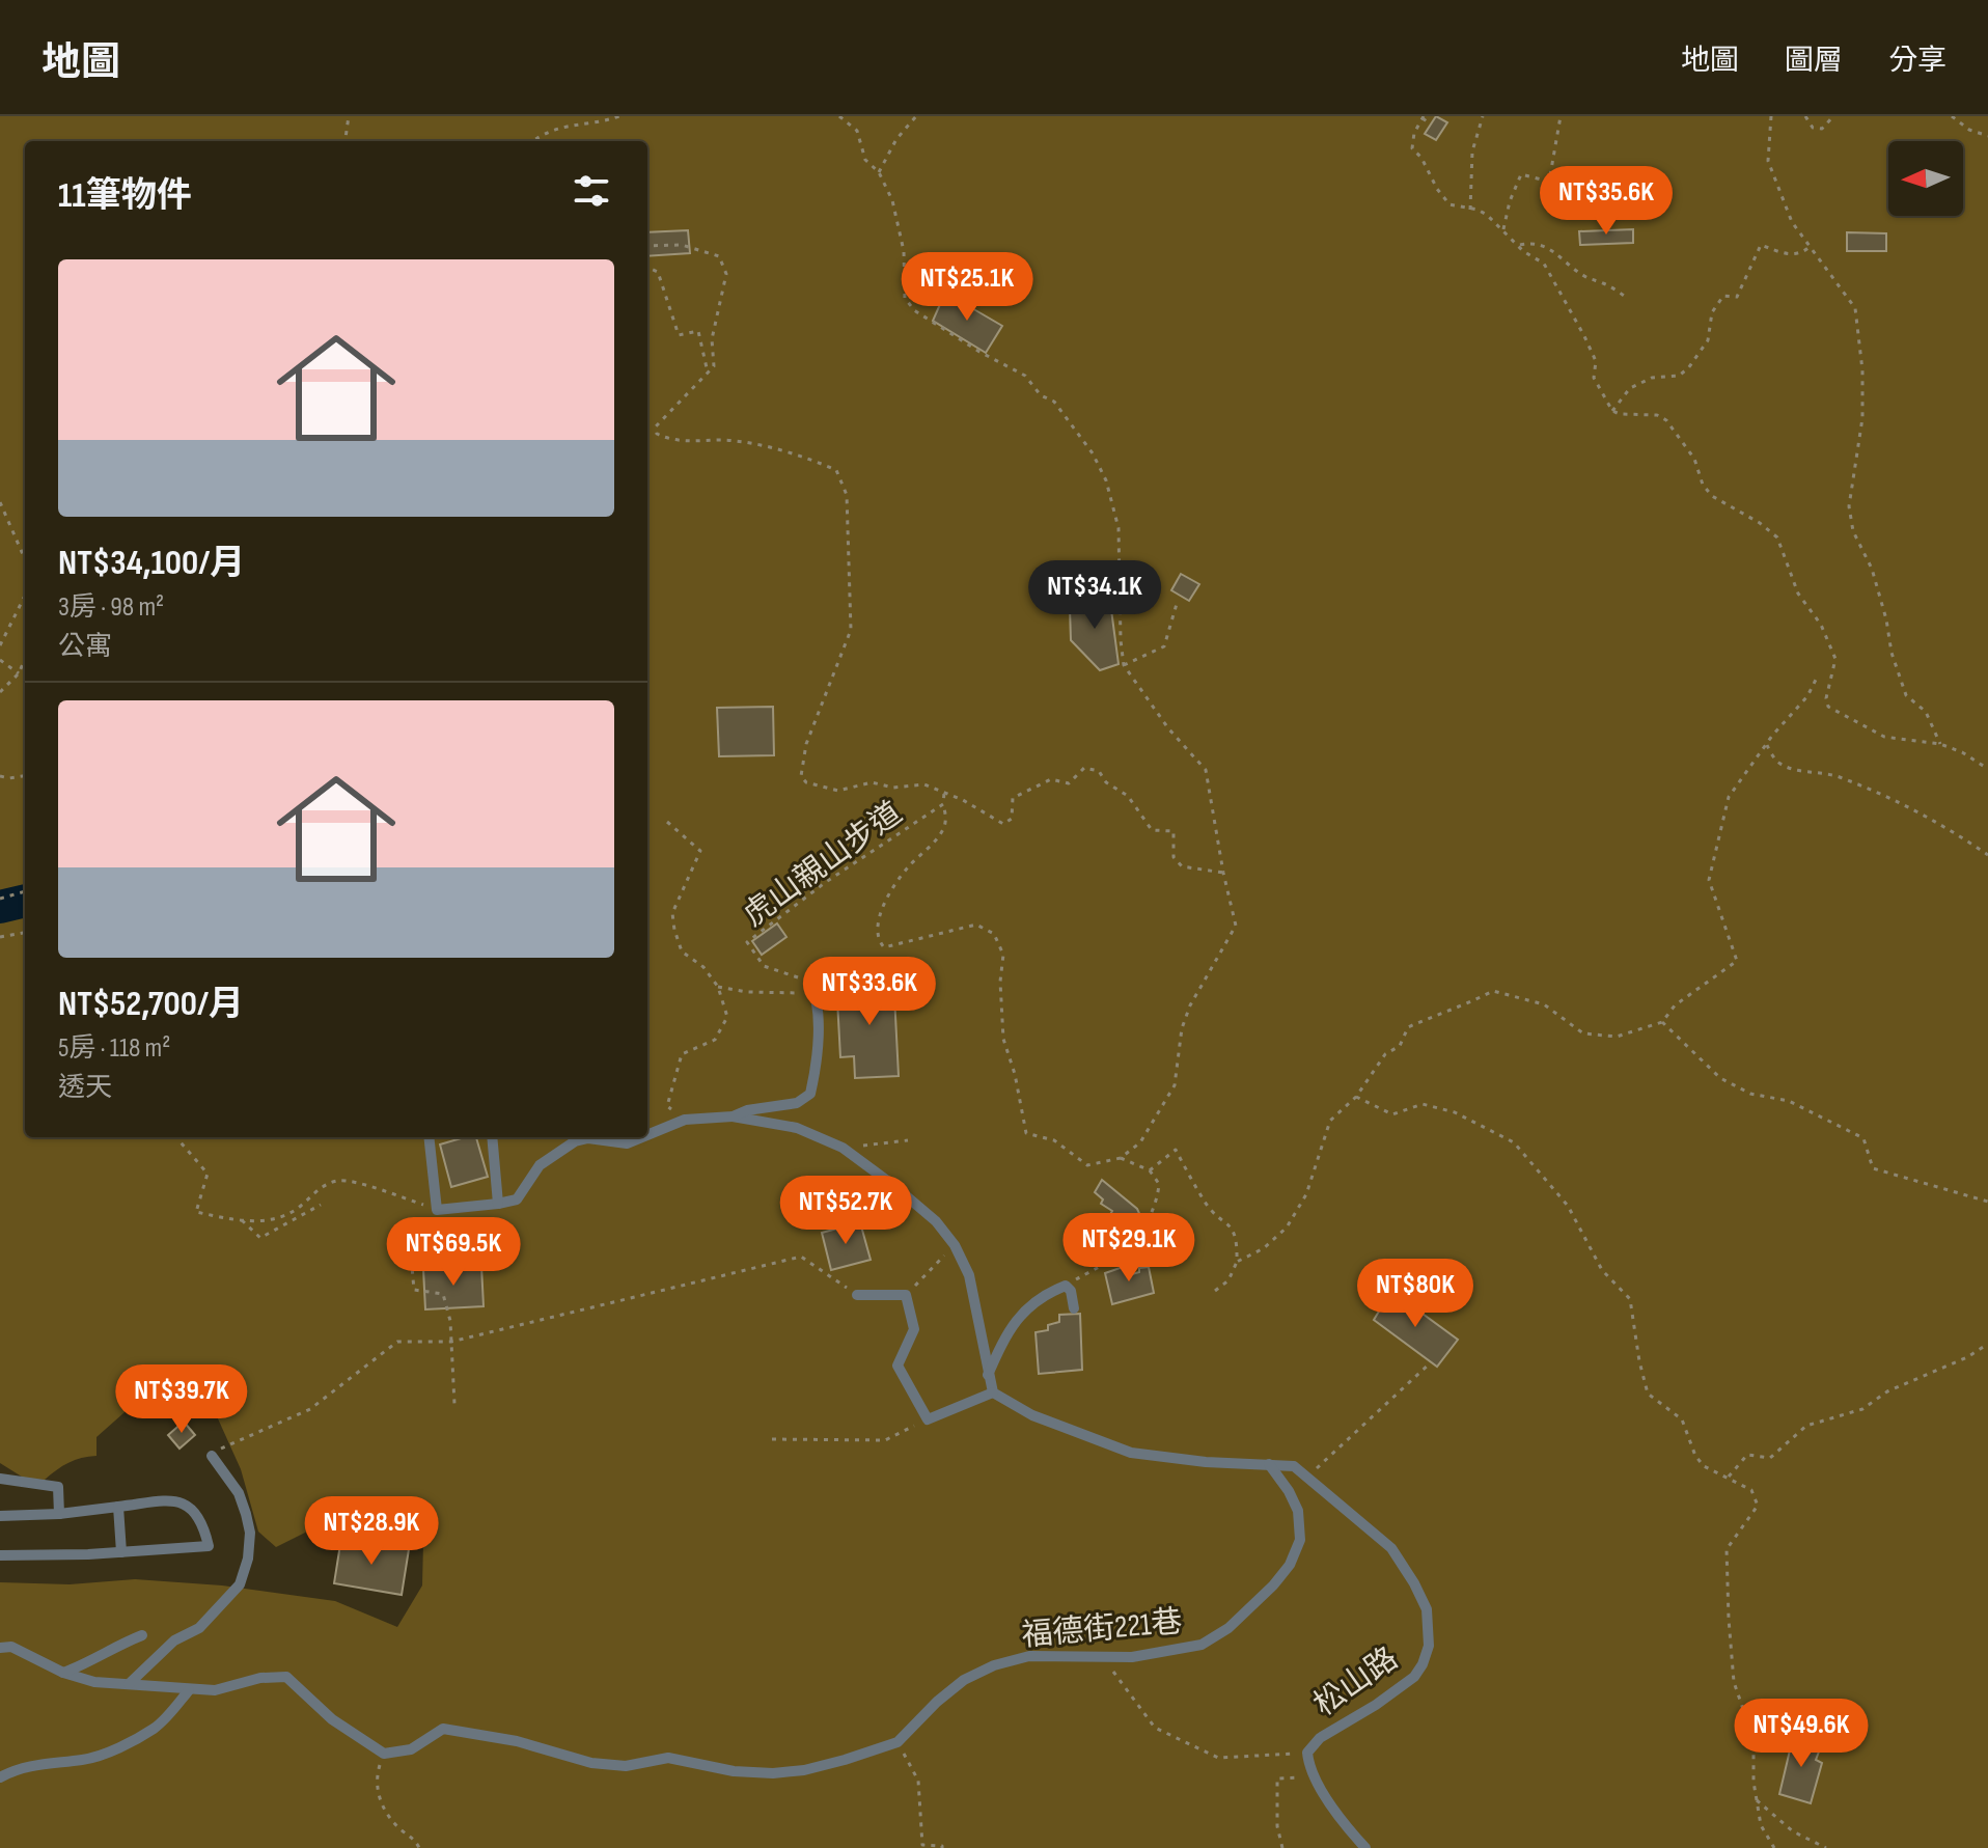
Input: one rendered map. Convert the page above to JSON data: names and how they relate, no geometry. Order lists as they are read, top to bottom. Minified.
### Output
{"streets":{"lane":["福德街221巷","松山路"],"path":["虎山親山步道"]},"crossings":[["福德街221巷","松山路"]],"north":"left","page":{"header":"地圖","nav":["地圖","圖層","分享"],"heading":"11筆物件","price":["NT$35.6K","NT$25.1K","NT$34.1K","NT$33.6K","NT$52.7K","NT$29.1K","NT$69.5K","NT$80K","NT$39.7K","NT$28.9K","NT$49.6K"],"list":[{"name":"NT$34,100/月","note":"3房 · 98 m² · 公寓"},{"name":"NT$52,700/月","note":"5房 · 118 m² · 透天"}]}}
